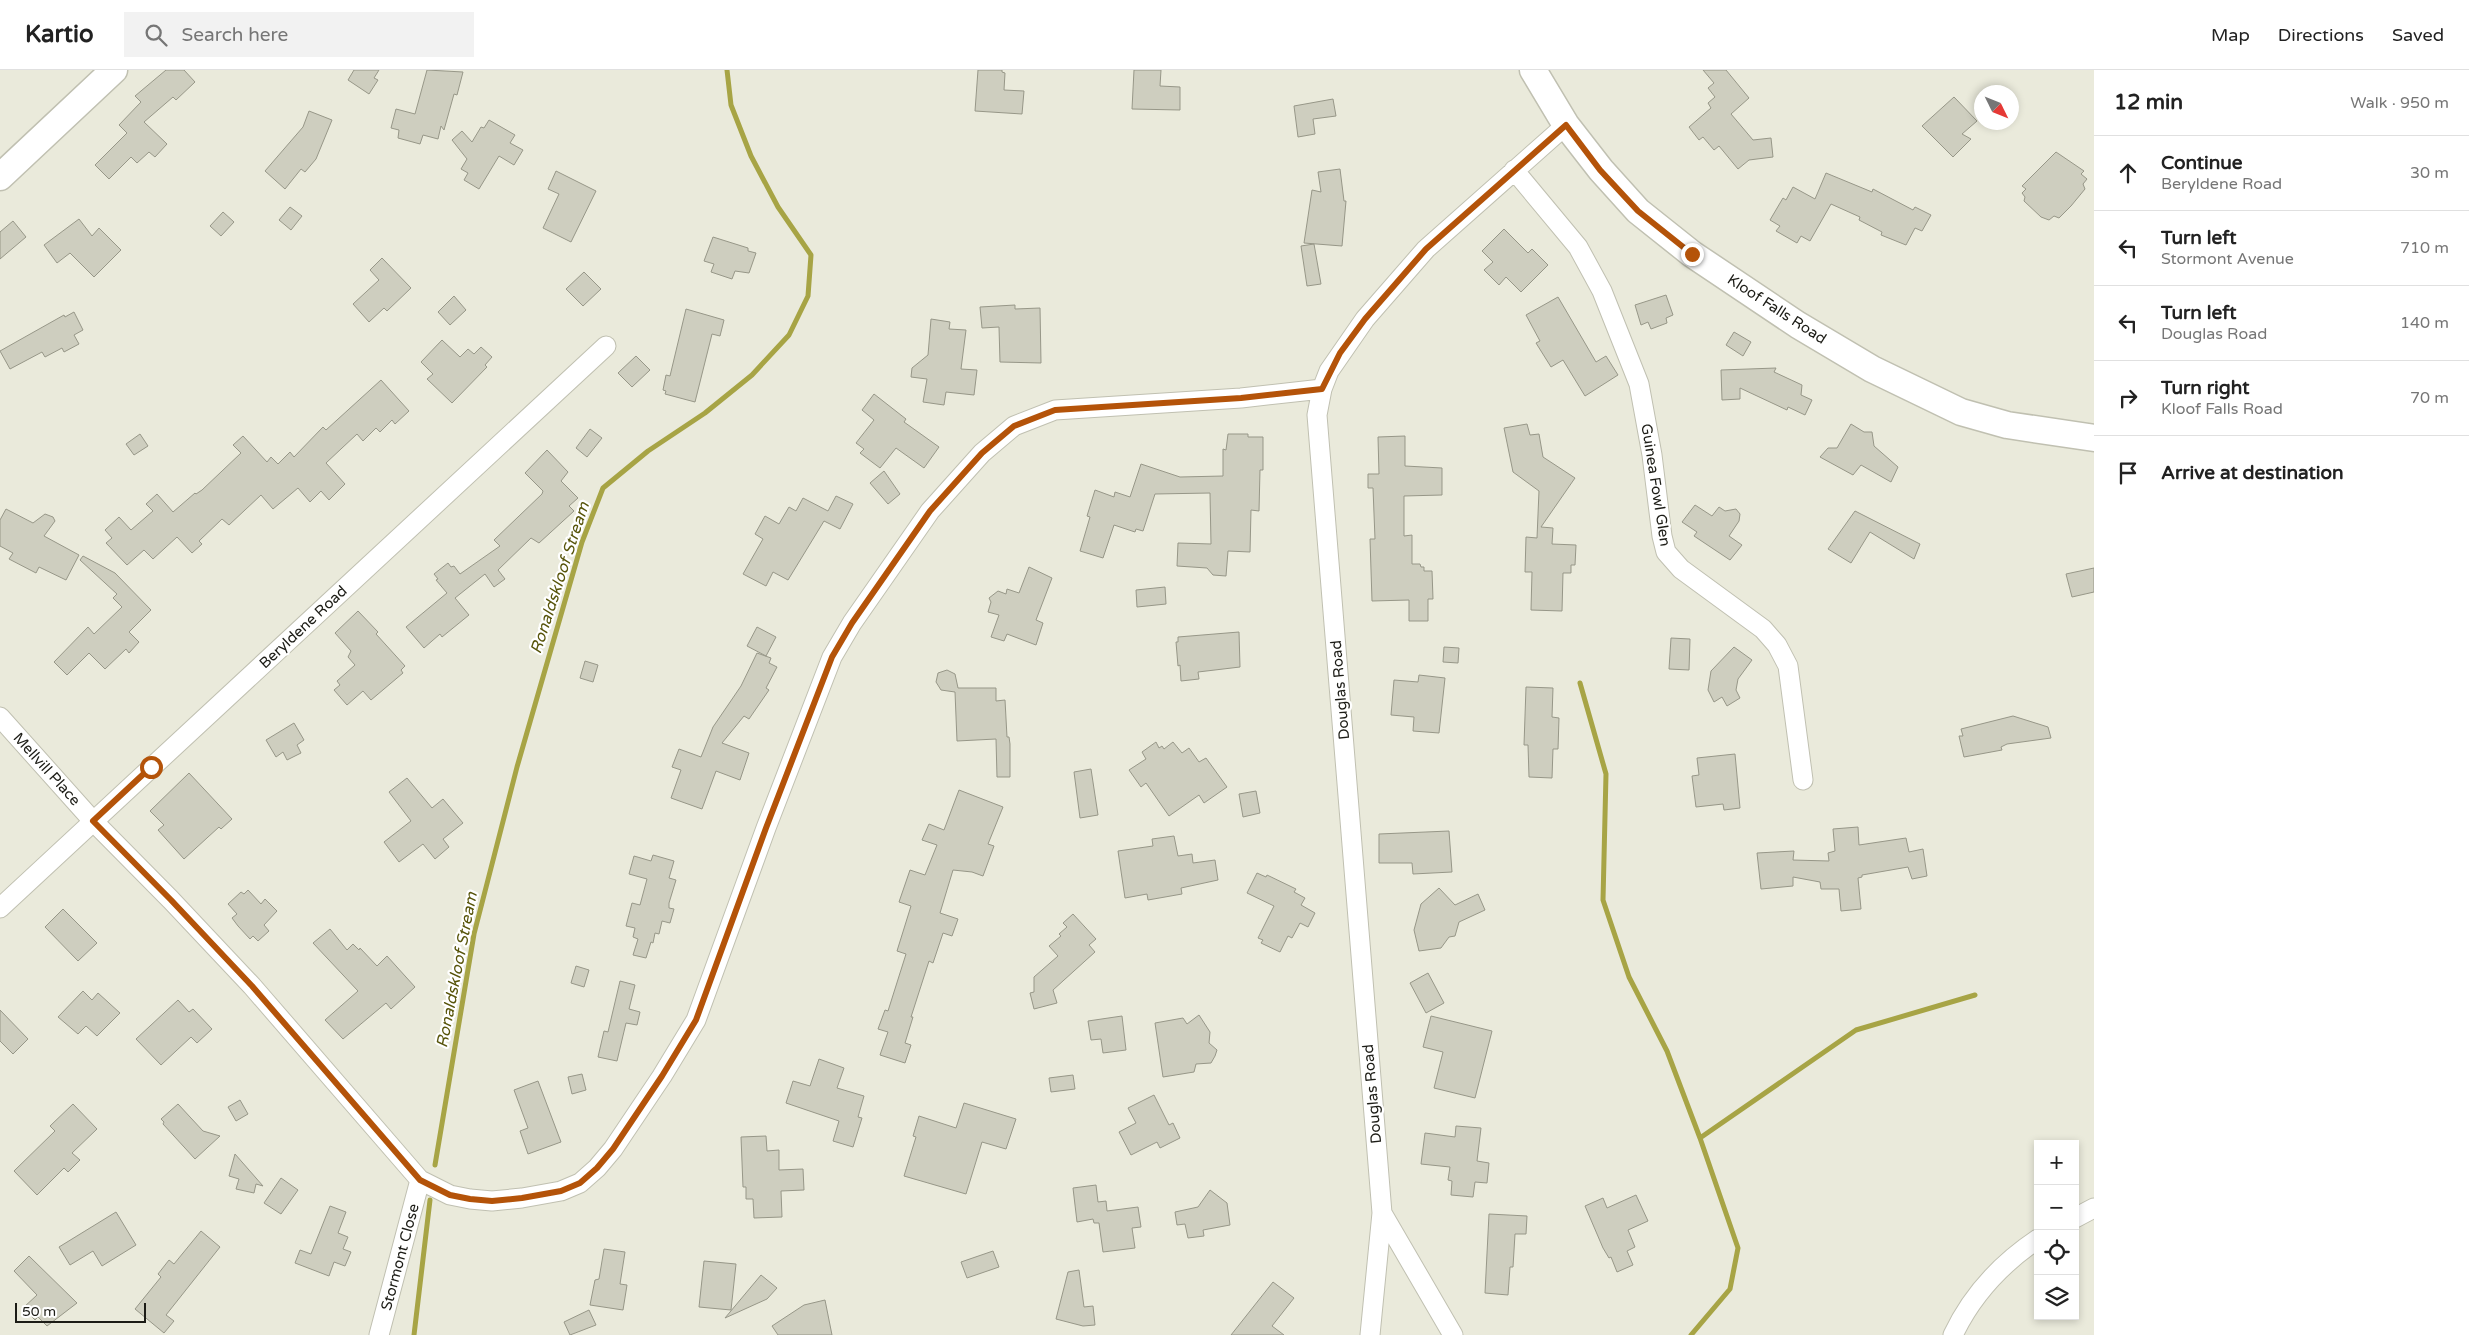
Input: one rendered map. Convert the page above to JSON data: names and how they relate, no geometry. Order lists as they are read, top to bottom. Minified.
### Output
{"streets":{"main road":["Kloof Falls Road"],"street":["Guinea Fowl Glen","Beryldene Road","Douglas Road","Mellvill Place","Stormont Close"]},"crossings":[["Kloof Falls Road","Douglas Road"],["Guinea Fowl Glen","Douglas Road"],["Beryldene Road","Mellvill Place"],["Mellvill Place","Stormont Close"]],"water":["Ronaldskloof Stream"],"scale_bar":"50 m","north":"bottom right","page":{"header":"Kartio","search":"Search here","nav":["Map","Directions","Saved"],"heading":["12 min","Walk · 950 m"],"list":[["Continue","Beryldene Road","30 m"],["Turn left","Stormont Avenue","710 m"],["Turn left","Douglas Road","140 m"],["Turn right","Kloof Falls Road","70 m"],"Arrive at destination"],"map_buttons":["+","−"],"scale":"50 m"}}
